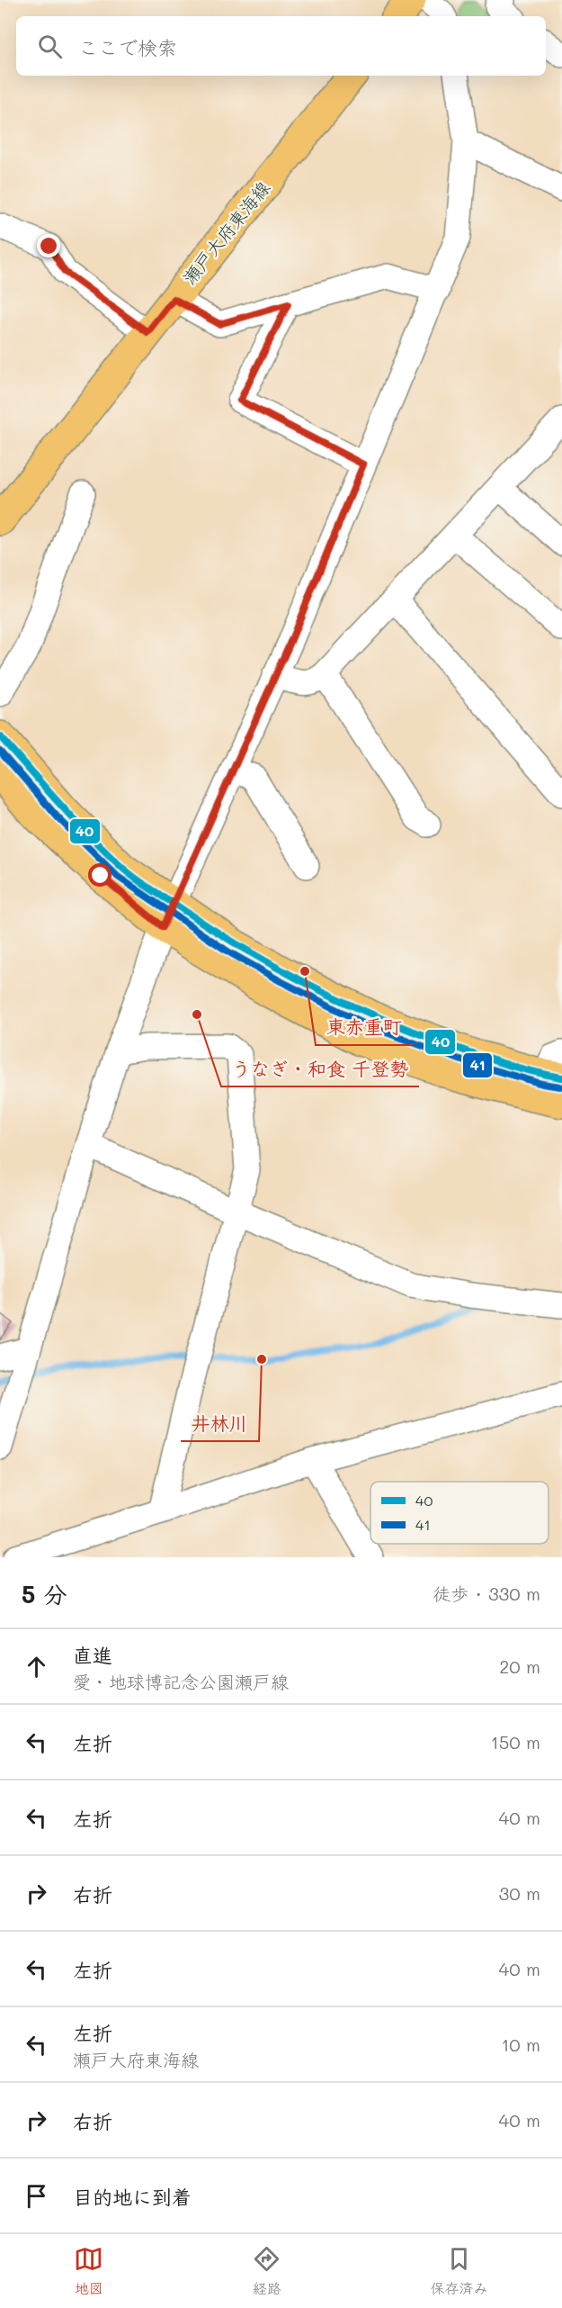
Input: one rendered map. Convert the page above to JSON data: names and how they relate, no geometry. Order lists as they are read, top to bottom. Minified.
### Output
{"streets":{"main road":["瀬戸大府東海線"]},"places":["東赤重町","うなぎ・和食 千登勢","井林川"],"lines":["transit line 40","transit line 41"],"legend":["40","41"],"page":{"search":"ここで検索","heading":["5 分","徒歩 · 330 m"],"list":[["直進","愛・地球博記念公園瀬戸線","20 m"],["左折","150 m"],["左折","40 m"],["右折","30 m"],["左折","40 m"],["左折","瀬戸大府東海線","10 m"],["右折","40 m"],"目的地に到着"],"nav":["地図","経路","保存済み"]}}
